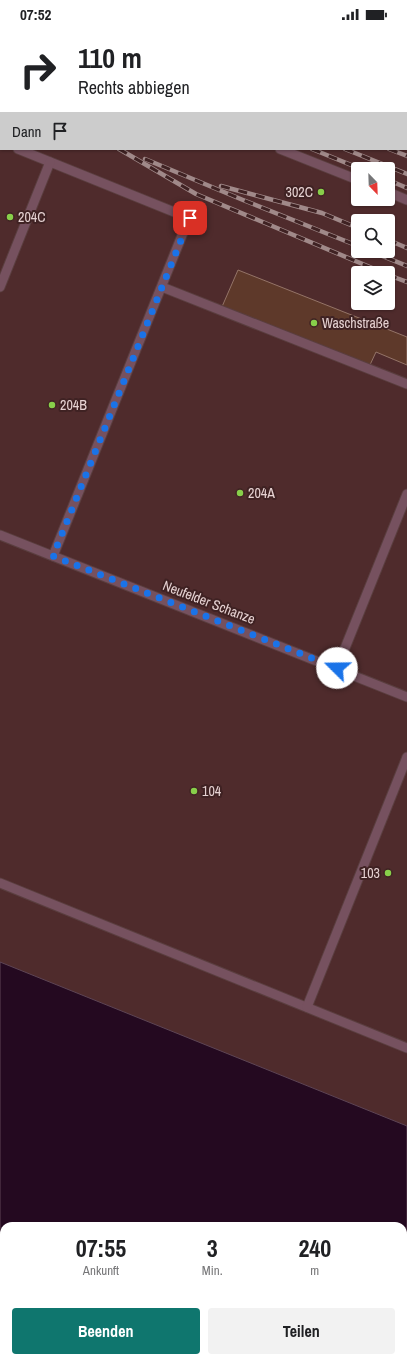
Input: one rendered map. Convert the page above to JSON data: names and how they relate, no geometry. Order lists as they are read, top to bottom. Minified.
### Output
{"streets":{"lane":["Neufelder Schanze"]},"places":["302C","204C","Waschstraße","204B","204A","104","103"],"north":"bottom right","page":{"status":"07:52","turn":["110 m","Rechts abbiegen"],"then":"Dann","eta":["07:55","Ankunft","3","Min.","240","m"],"buttons":["Beenden","Teilen"]}}
